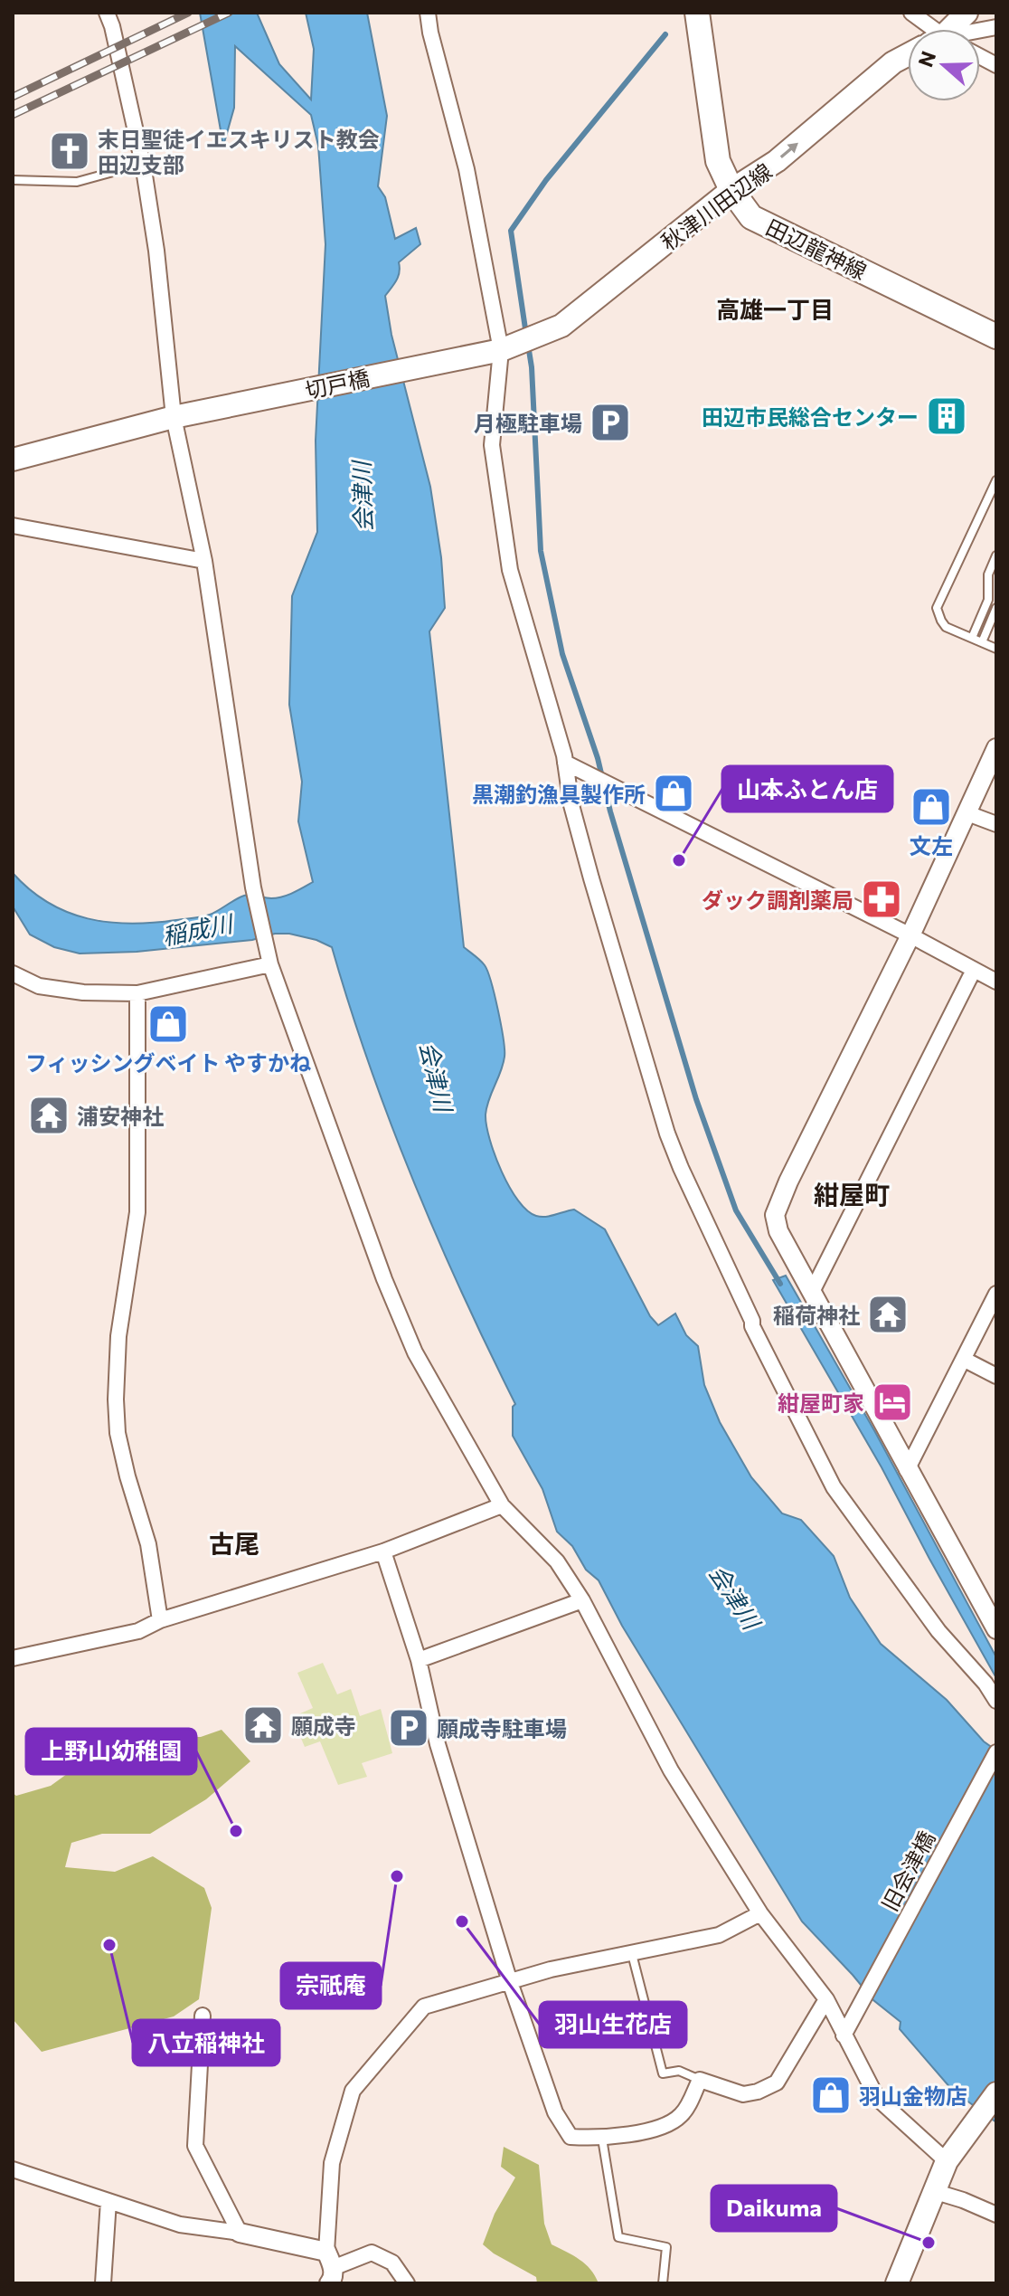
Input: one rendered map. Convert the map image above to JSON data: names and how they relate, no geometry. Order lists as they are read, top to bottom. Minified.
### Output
{"streets":{"main road":["秋津川田辺線","田辺龍神線","切戸橋"],"street":["旧会津橋"]},"crossings":[["秋津川田辺線","田辺龍神線"],["秋津川田辺線","切戸橋"]],"one_way":["秋津川田辺線"],"districts":["高雄一丁目","紺屋町","古尾"],"water":["会津川","稲成川"],"places":{"church":["末日聖徒イエスキリスト教会 田辺支部"],"building":["田辺市民総合センター"],"parking":["月極駐車場","願成寺駐車場"],"shop":["黒潮釣漁具製作所","文左","フィッシングベイト やすかね","羽山金物店"],"other":["山本ふとん店","上野山幼稚園","宗祇庵","羽山生花店","八立稲神社","Daikuma"],"pharmacy":["ダック調剤薬局"],"temple":["浦安神社","稲荷神社","願成寺"],"hotel":["紺屋町家"]},"north":"left"}
